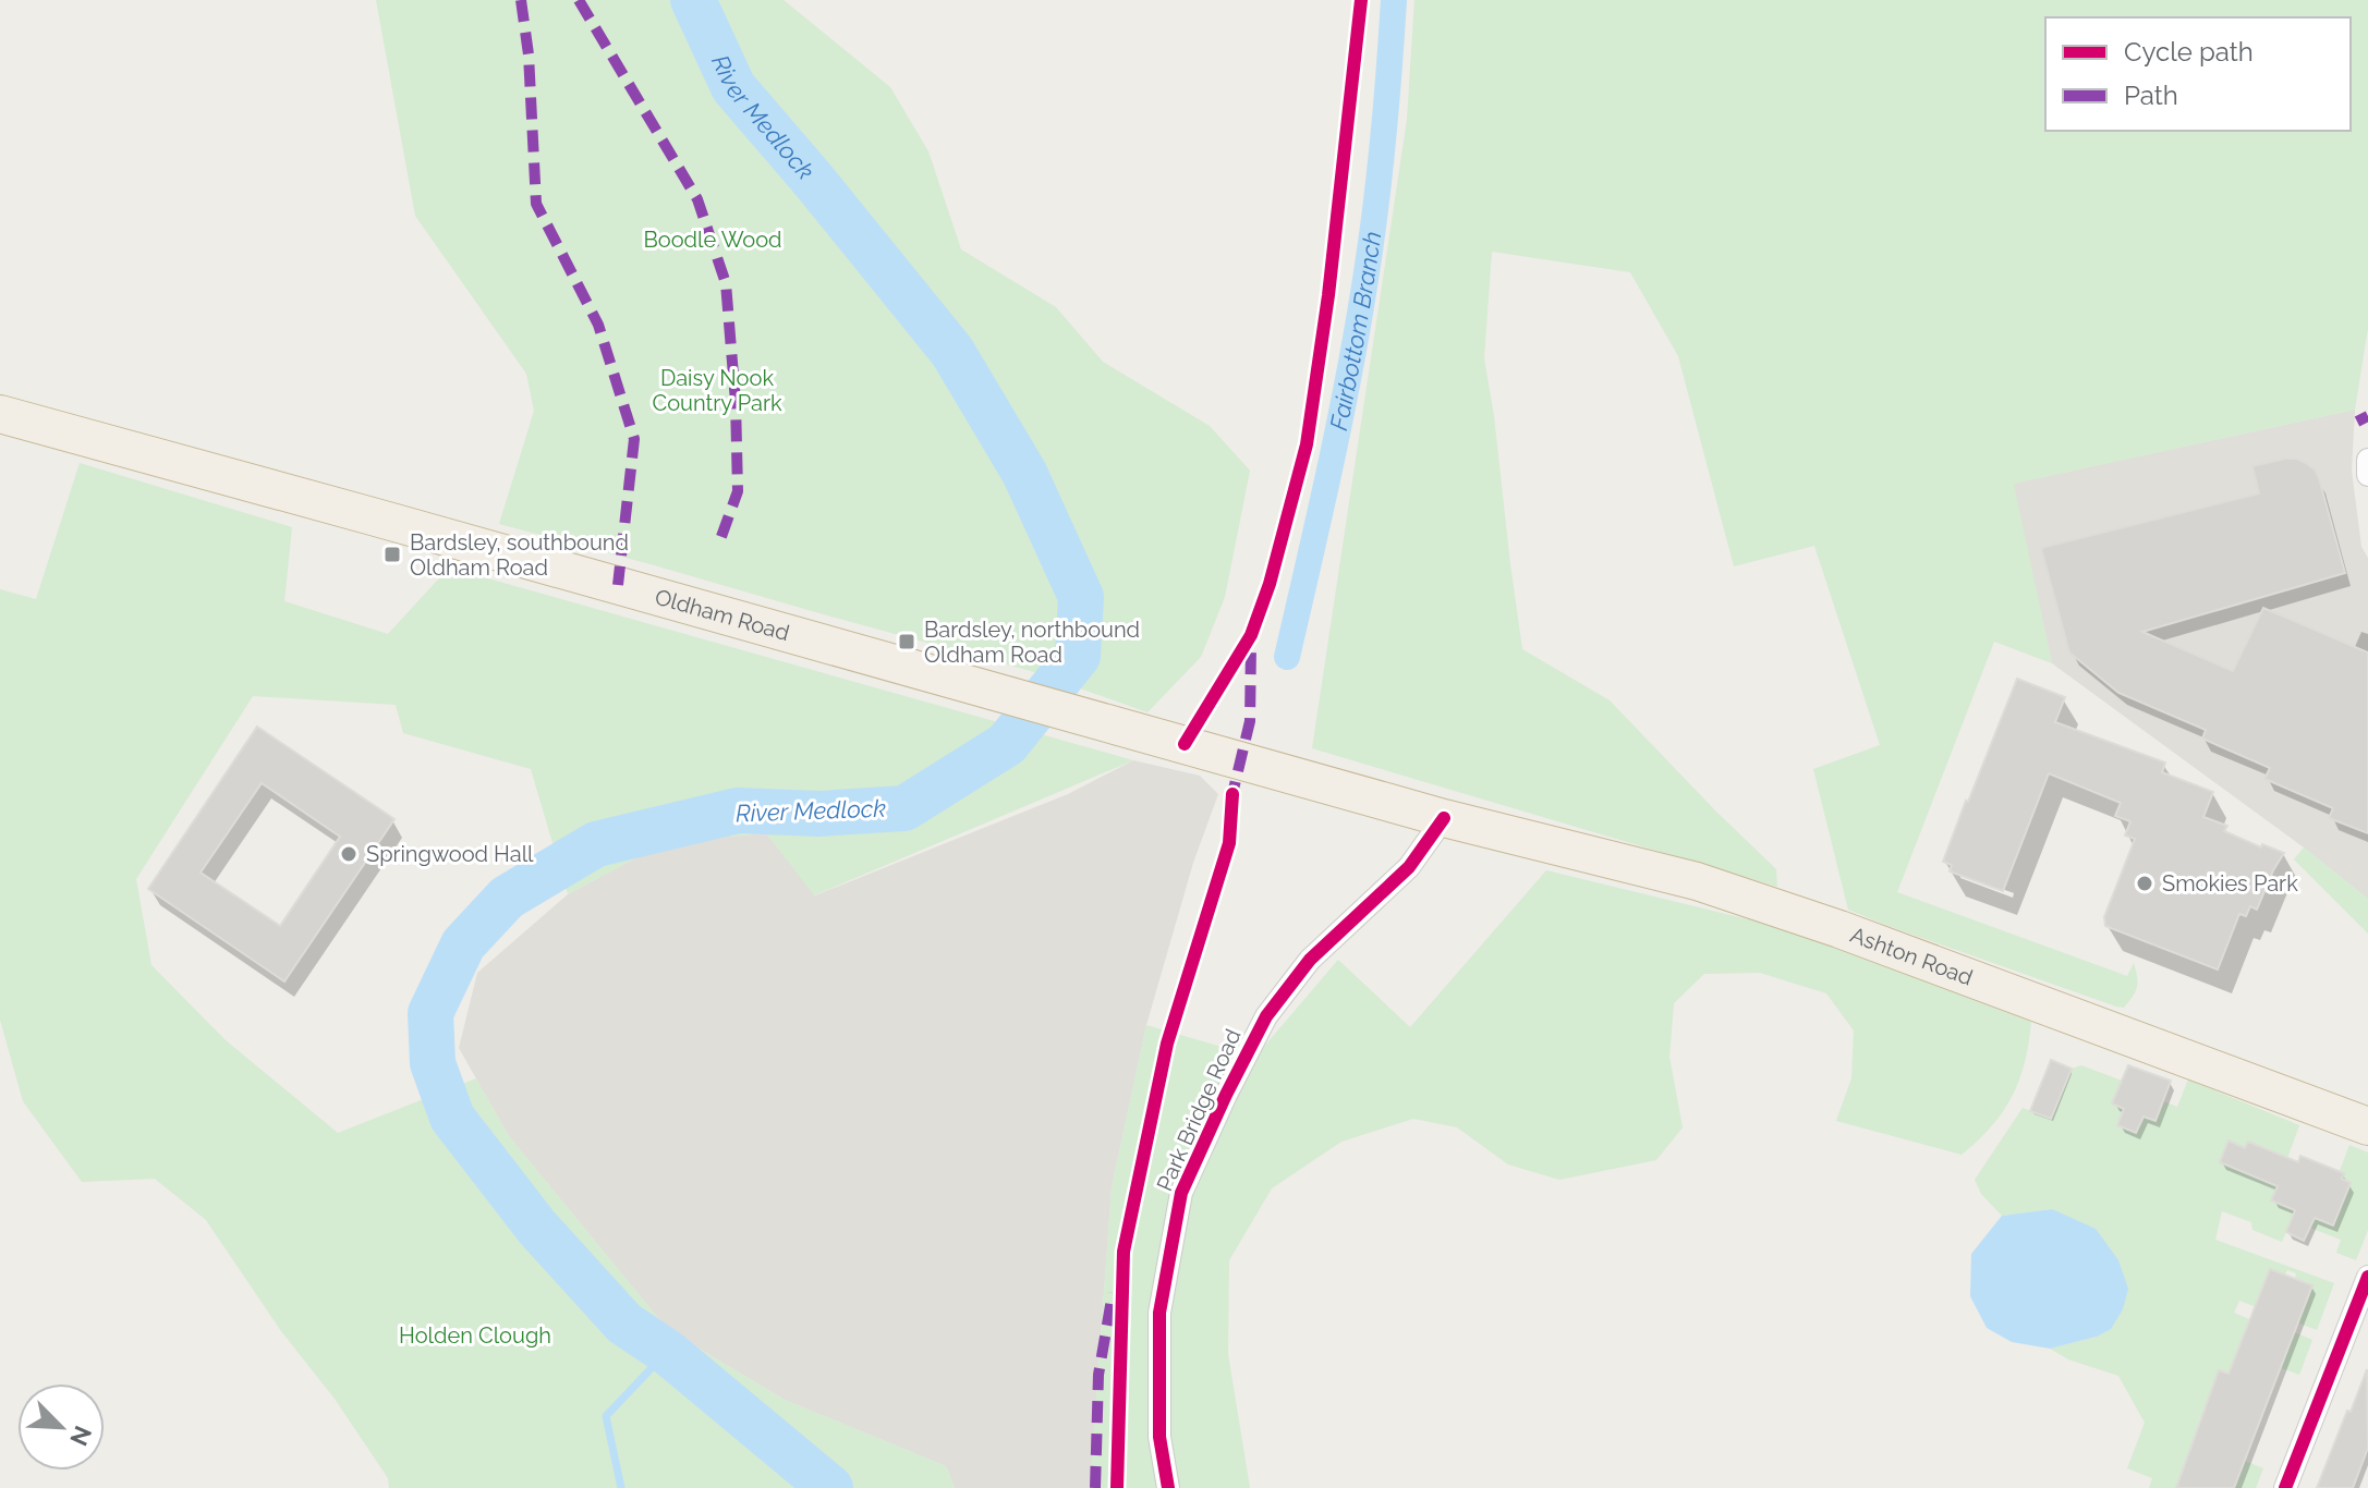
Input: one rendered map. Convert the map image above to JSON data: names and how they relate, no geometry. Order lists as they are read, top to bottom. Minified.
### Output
{"streets":{"highway":["Oldham Road","Ashton Road"],"street":["Park Bridge Road"]},"crossings":[["Oldham Road","Ashton Road"],["Oldham Road","Park Bridge Road"],["Ashton Road","Park Bridge Road"]],"water":["River Medlock","Fairbottom Branch"],"parks":["Boodle Wood","Daisy Nook Country Park","Holden Clough"],"places":{"transit":["Bardsley, southbound Oldham Road","Bardsley, northbound Oldham Road"],"other":["Springwood Hall","Smokies Park"]},"legend":["Cycle path","Path"],"north":"bottom right"}
